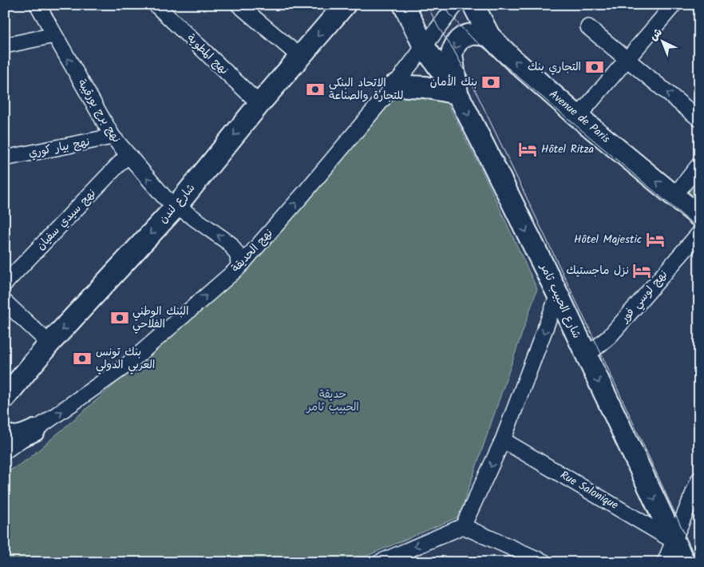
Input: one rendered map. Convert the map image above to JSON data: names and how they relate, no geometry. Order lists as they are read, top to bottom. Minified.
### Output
{"streets":{"main road":["Avenue de Paris","شارع لندن","شارع الحبيب ثامر"],"street":["نهج المطوية","نهج برج بورقيبة","نهج بيار كوري","نهج سيدي سفيان","نهج الحديقة","نهج لوسي فور","Rue Salonique"]},"crossings":[["نهج المطوية","شارع لندن"],["نهج برج بورقيبة","نهج بيار كوري"],["نهج برج بورقيبة","شارع لندن"],["نهج برج بورقيبة","نهج سيدي سفيان"],["نهج برج بورقيبة","نهج الحديقة"],["نهج الحديقة","شارع الحبيب ثامر"],["نهج لوسي فور","شارع الحبيب ثامر"],["شارع الحبيب ثامر","Rue Salonique"]],"one_way":["نهج برج بورقيبة","Avenue de Paris","شارع لندن","نهج الحديقة","شارع الحبيب ثامر"],"parks":["حديقة الحبيب ثامر"],"places":{"bank":["التجاري بنك","بنك الأمان","الاتحاد البنكي للتجارة والصناعة","البنك الوطني الفلاحي","بنك تونس العربي الدولي"],"hotel":["Hôtel Ritza","Hôtel Majestic","نزل ماجستيك"]},"north":"top left"}
